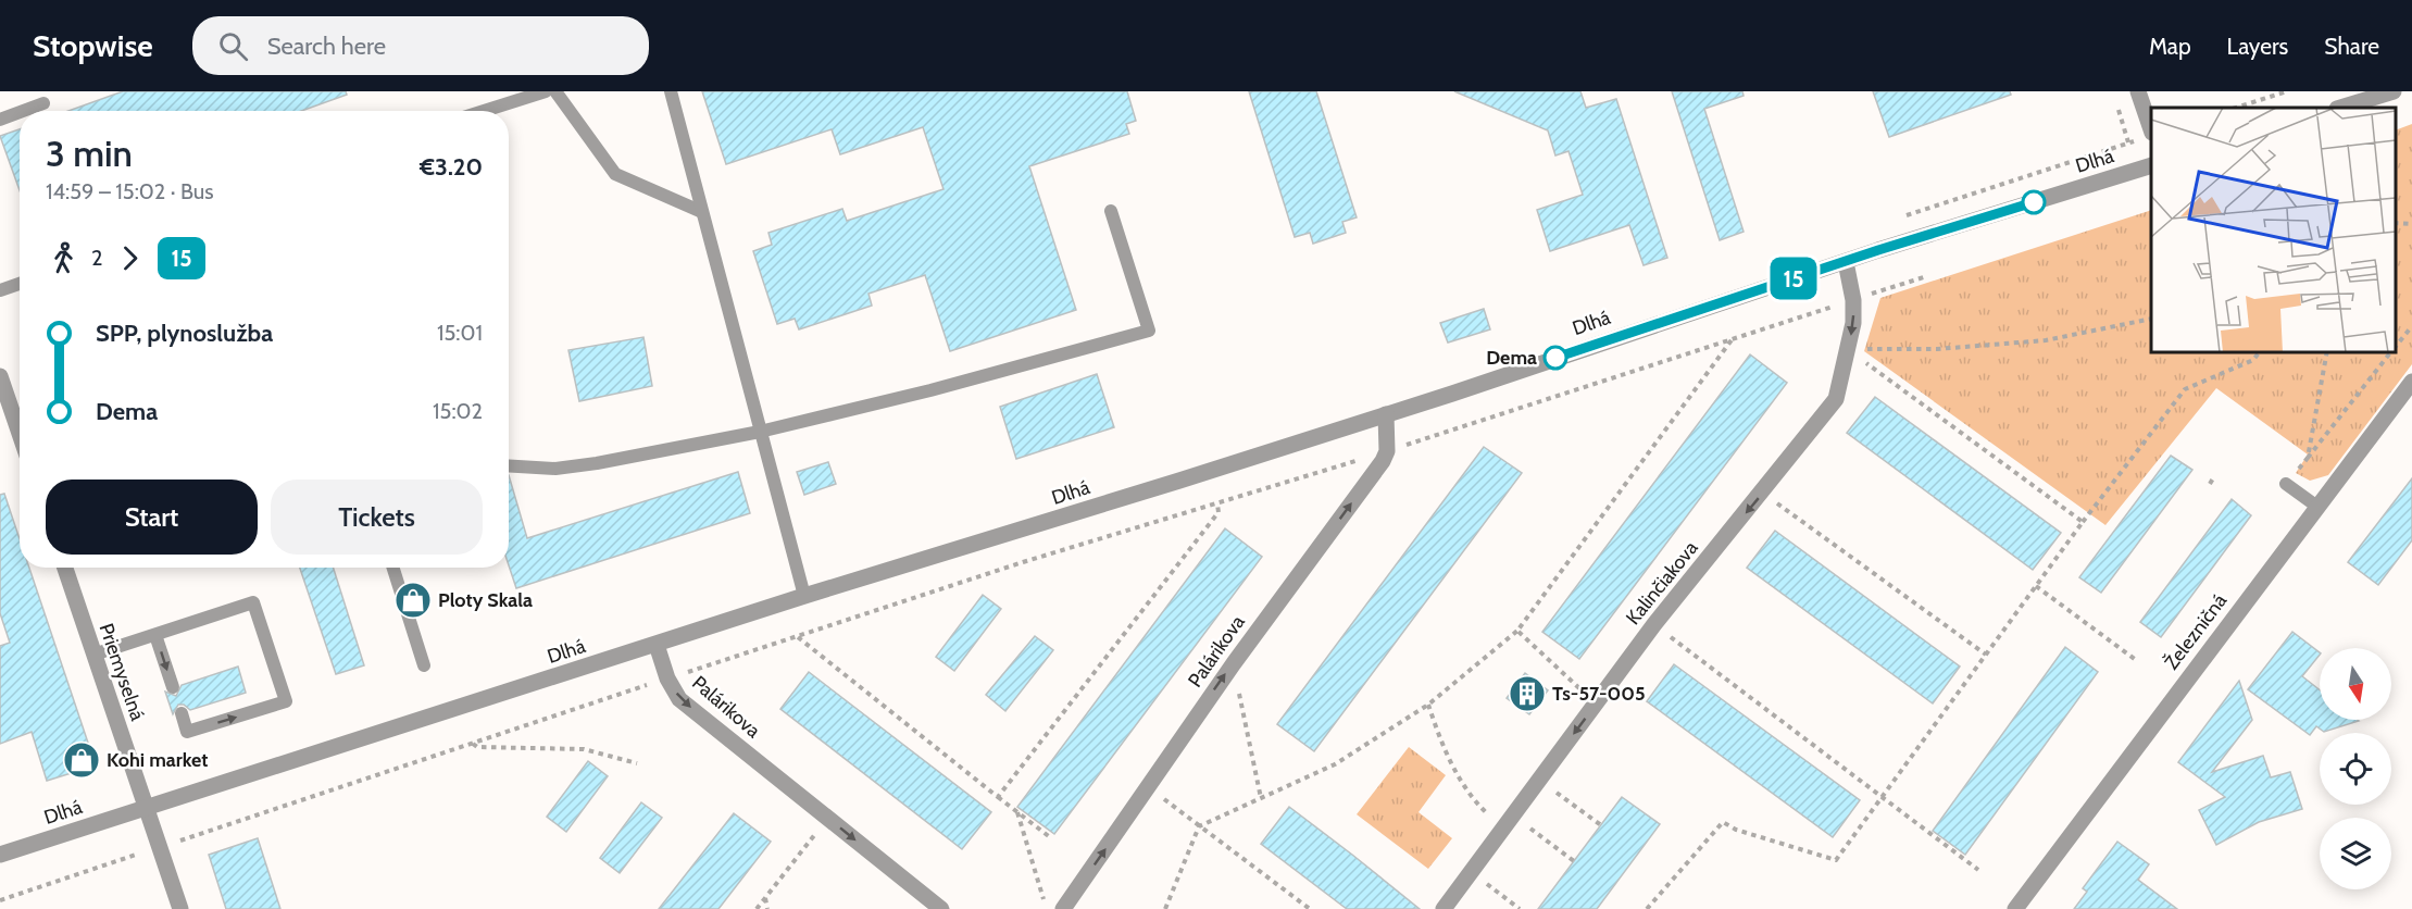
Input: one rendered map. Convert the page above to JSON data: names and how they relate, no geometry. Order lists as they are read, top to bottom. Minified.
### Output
{"streets":{"street":["Dlhá","Kalinčiakova","Železničná","Palárikova","Priemyselná"]},"crossings":[["Dlhá","Kalinčiakova"],["Dlhá","Palárikova"],["Dlhá","Priemyselná"]],"one_way":["Kalinčiakova"],"places":{"other":["Dema"],"shop":["Ploty Skala","Kohi market"],"building":["Ts-57-005"]},"lines":["bus line 15"],"north":"bottom","page":{"header":"Stopwise","search":"Search here","nav":["Map","Layers","Share"],"on_map":"15","heading":["3 min","14:59 – 15:02 · Bus","€3.20"],"legs":["2","15"],"list":[{"name":"SPP, plynoslužba","value":"15:01"},{"name":"Dema","value":"15:02"}],"buttons":["Start","Tickets"]}}
